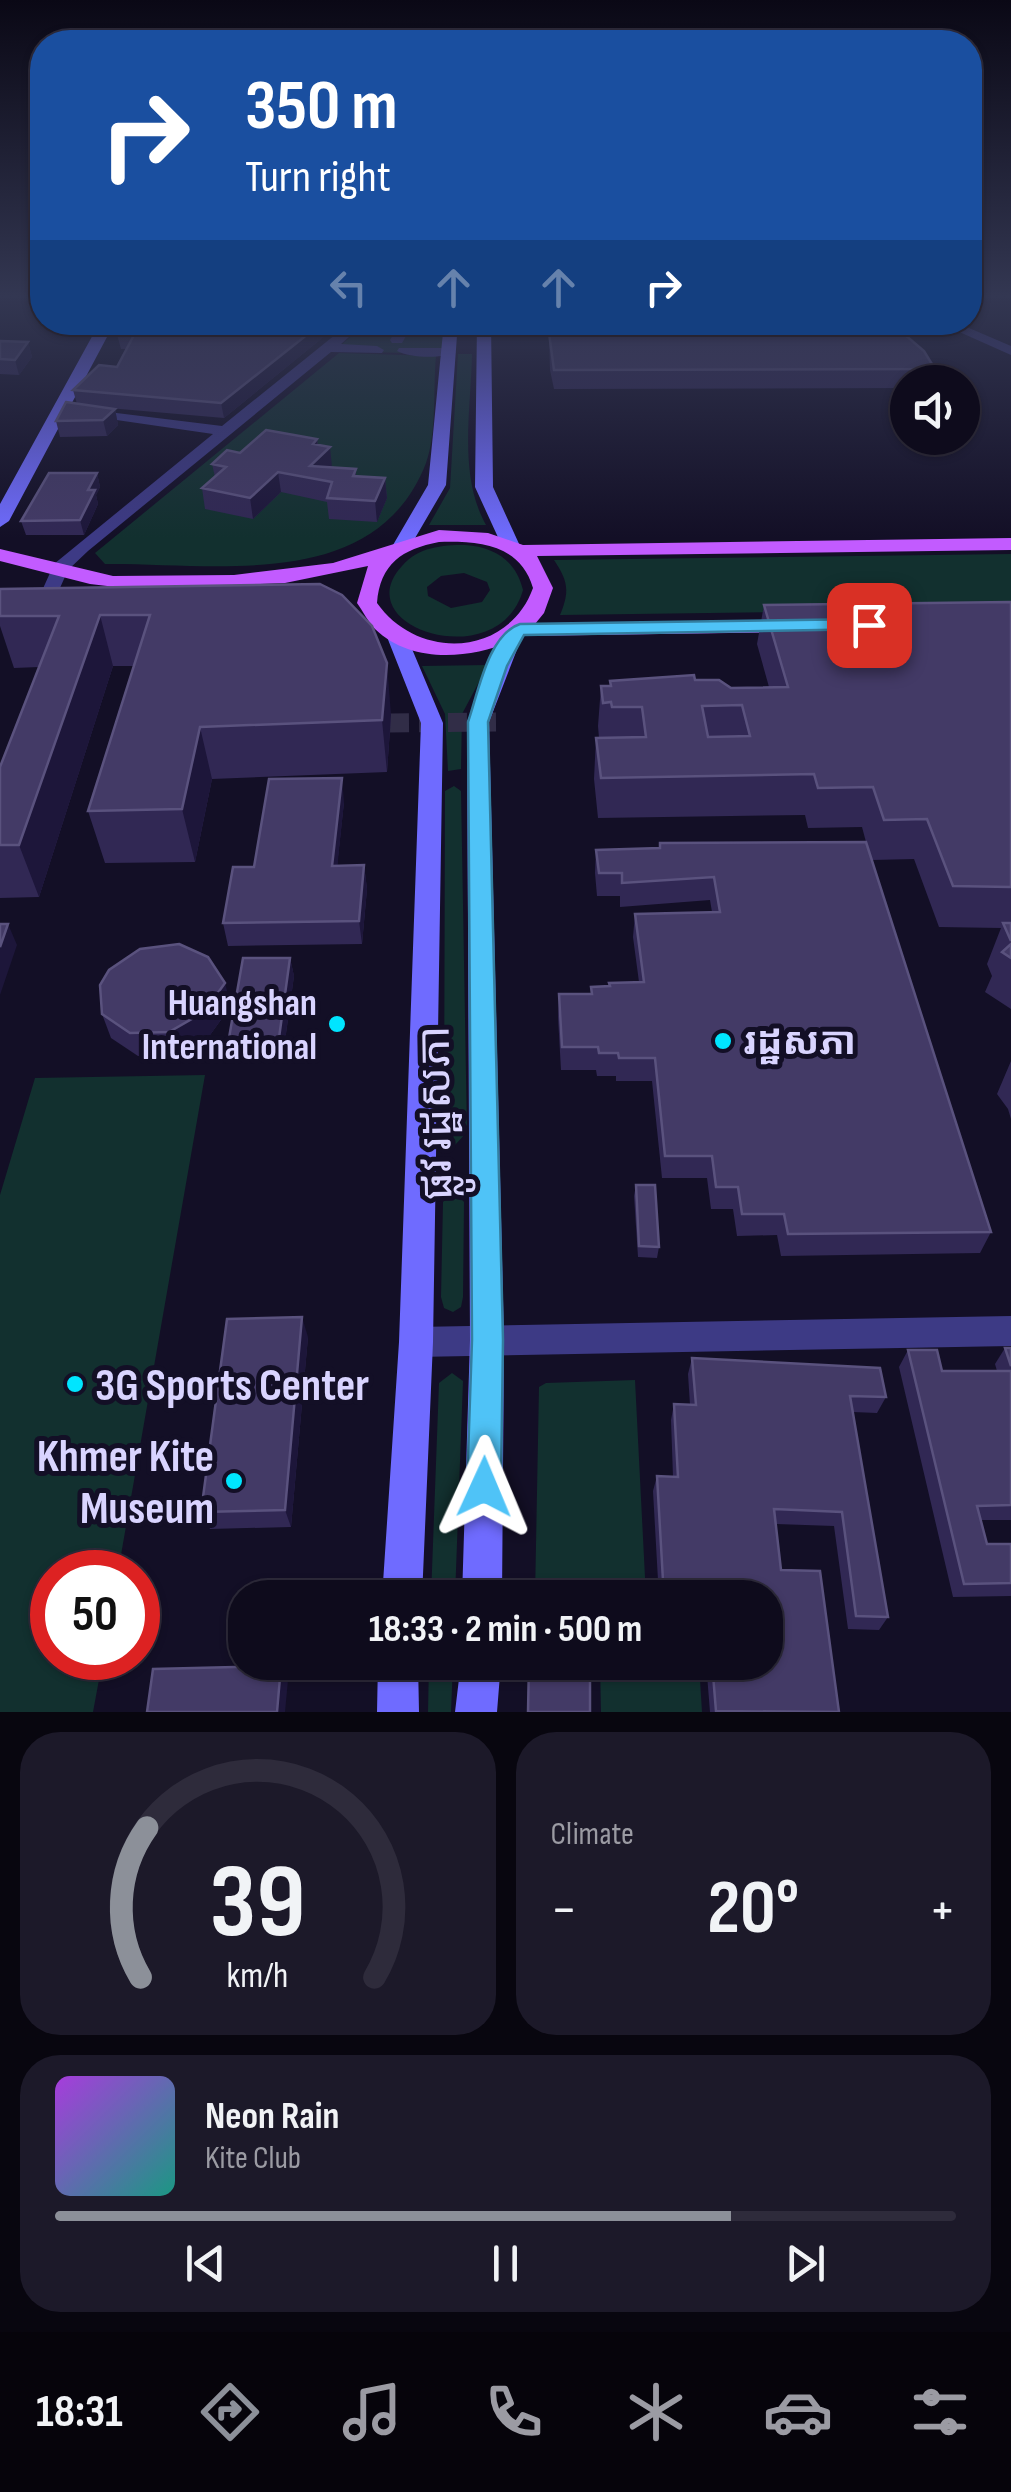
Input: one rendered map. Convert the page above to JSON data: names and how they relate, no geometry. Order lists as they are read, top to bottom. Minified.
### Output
{"streets":{"main road":["ផ្លូវ រដ្ឋសភា"]},"places":["Huangshan International","រដ្ឋសភា","3G Sports Center","Khmer Kite Museum"],"page":{"turn":["350 m","Turn right"],"limit":"50","trip":"18:33 · 2 min · 500 m","tile":"Climate","heat":["−","20°","+"],"song":["Neon Rain","Kite Club"],"tabs":"18:31","gauge":["39","km/h"]}}
